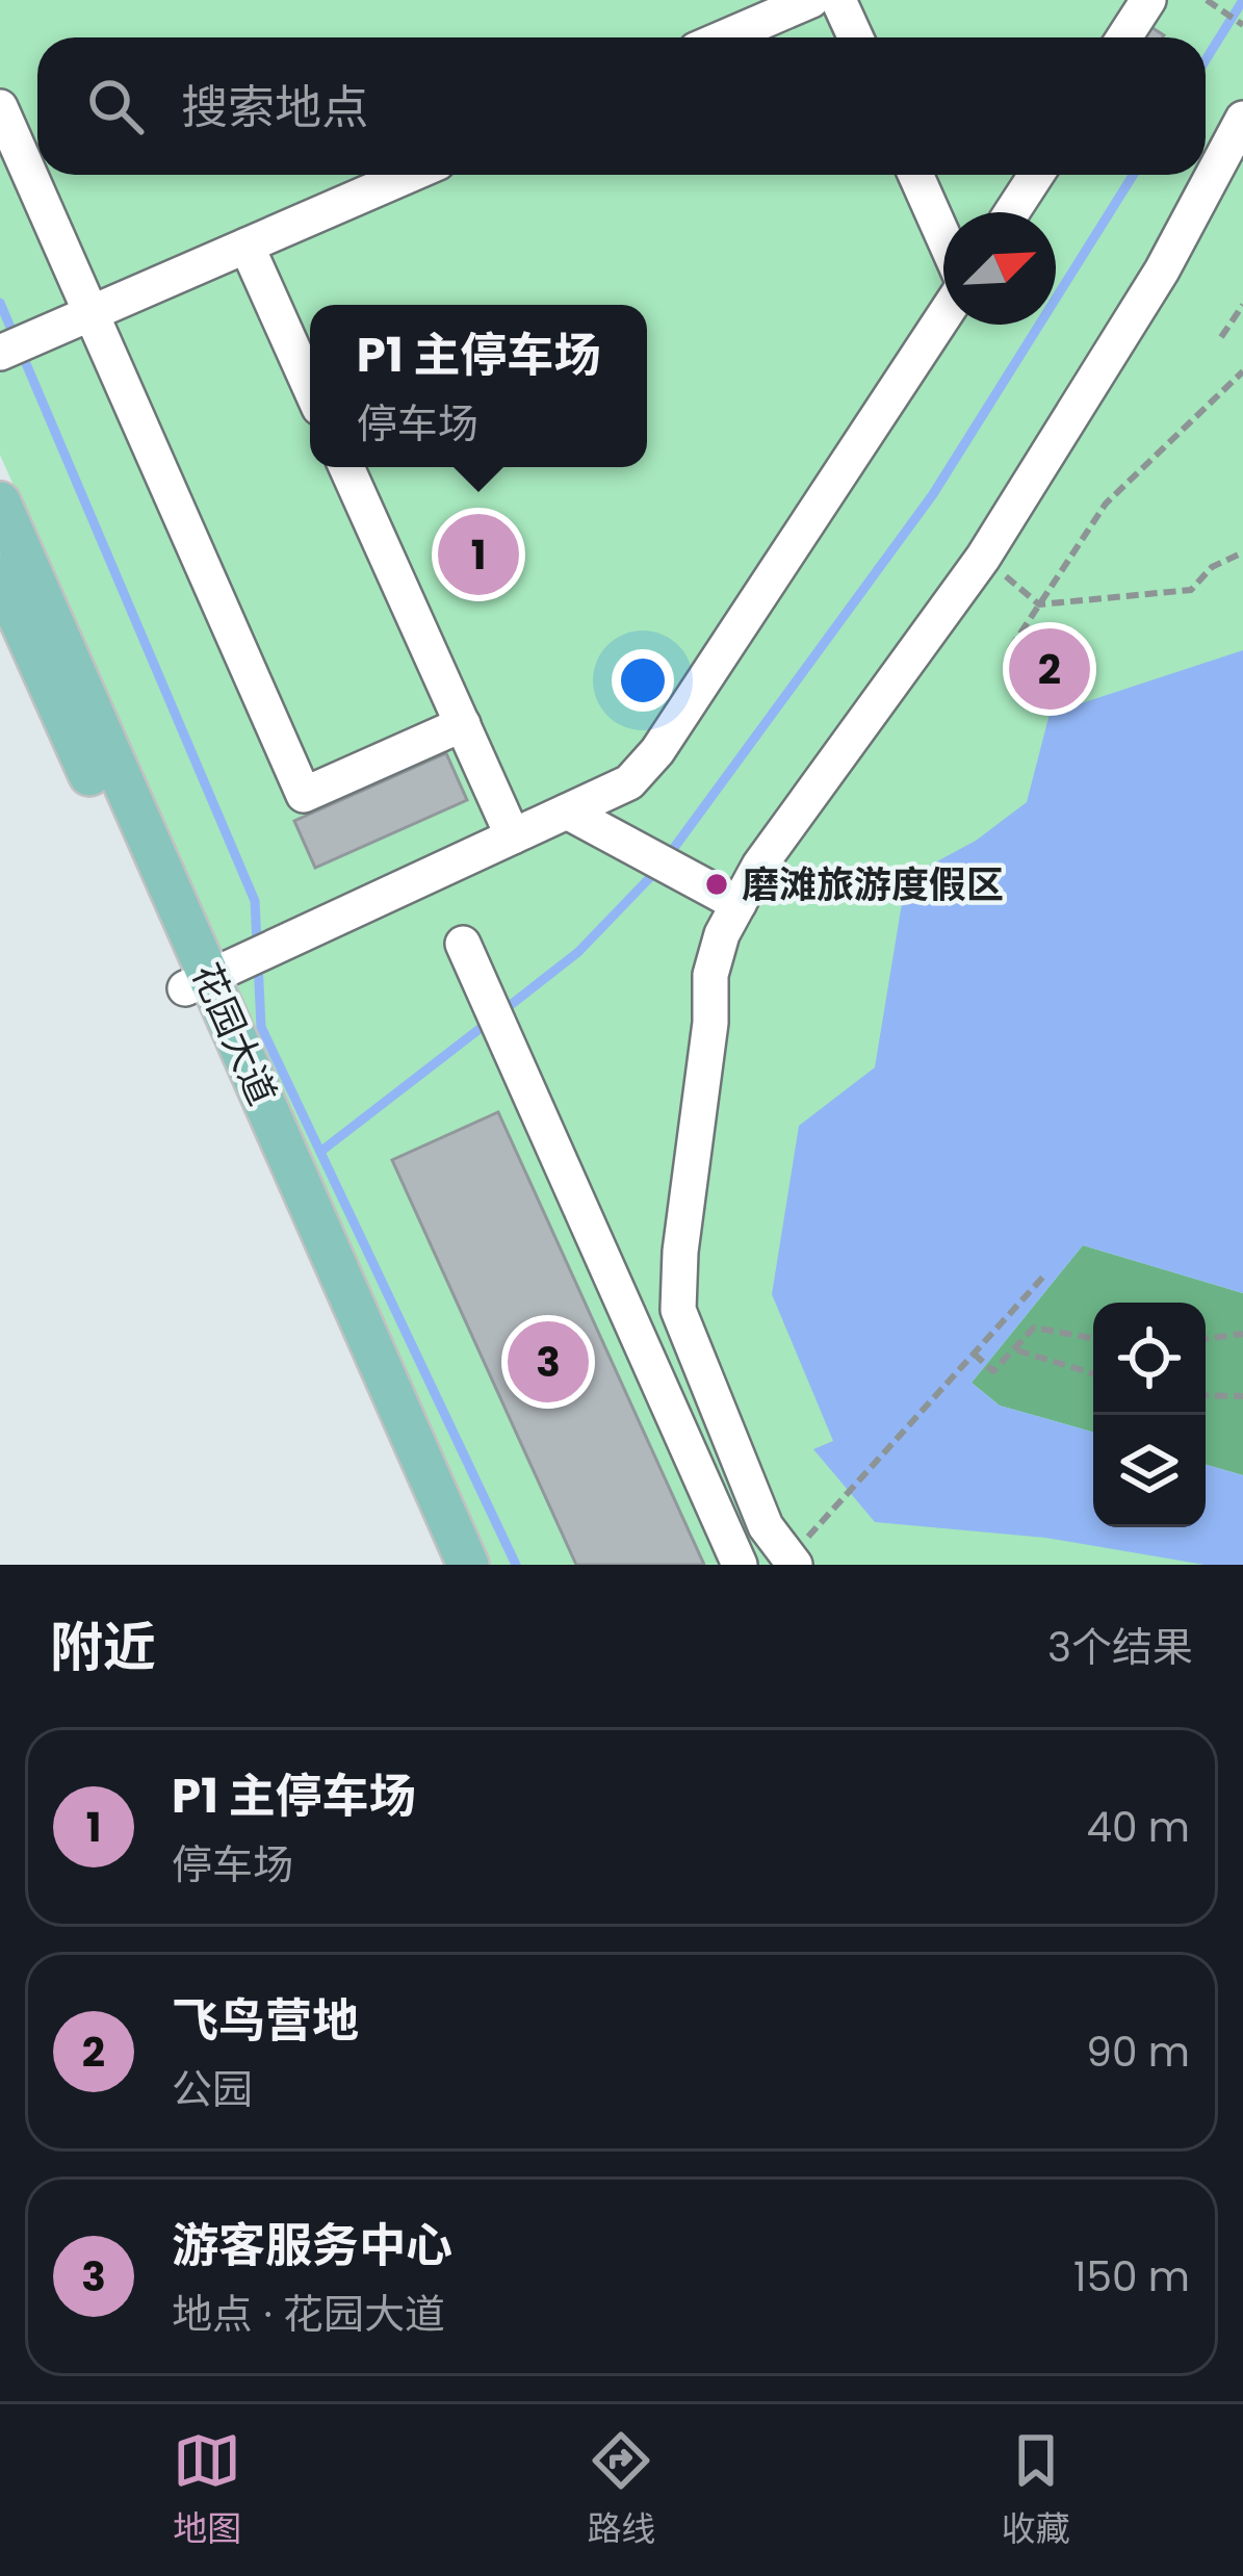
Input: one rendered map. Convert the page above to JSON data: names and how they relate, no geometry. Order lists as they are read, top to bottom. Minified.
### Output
{"streets":{"main road":["花园大道"]},"places":["磨滩旅游度假区"],"north":"top right","page":{"search":"搜索地点","popup":["P1 主停车场","停车场"],"pins":["1","2","3"],"heading":["附近","3个结果"],"list":[{"mark":"1","name":"P1 主停车场","note":"停车场","value":"40 m"},{"mark":"2","name":"飞鸟营地","note":"公园","value":"90 m"},{"mark":"3","name":"游客服务中心","note":"地点 · 花园大道","value":"150 m"}],"nav":["地图","路线","收藏"]}}
